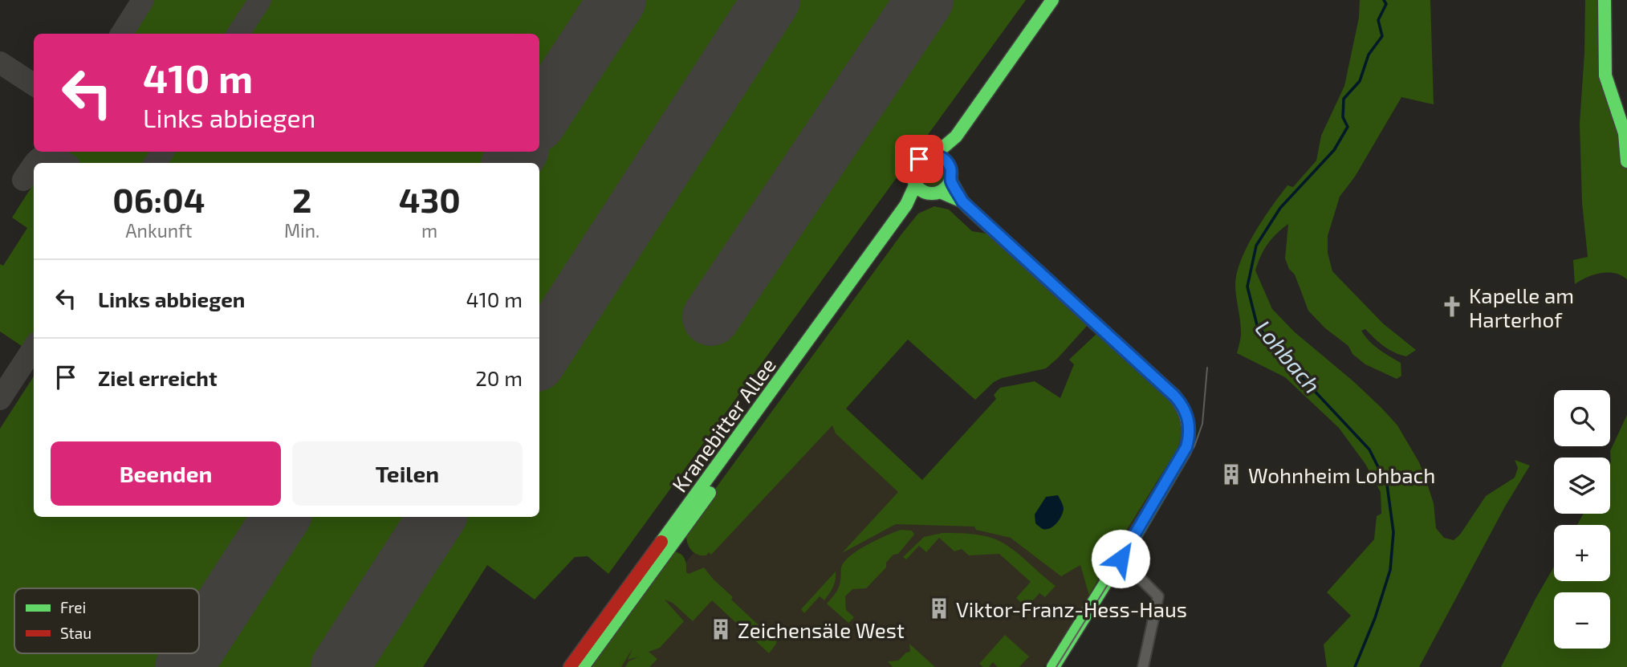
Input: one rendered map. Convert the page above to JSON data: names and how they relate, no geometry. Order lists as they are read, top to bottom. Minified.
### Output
{"streets":{"street":["Kranebitter Allee"]},"water":["Lohbach"],"places":{"church":["Kapelle am Harterhof"],"building":["Wohnheim Lohbach","Viktor-Franz-Hess-Haus","Zeichensäle West"]},"legend":["Frei","Stau"],"page":{"turn":["410 m","Links abbiegen"],"eta":["06:04","Ankunft","2","Min.","430","m"],"list":[{"name":"Links abbiegen","value":"410 m"},{"name":"Ziel erreicht","value":"20 m"}],"map_buttons":["+","−"],"buttons":["Beenden","Teilen"]}}
